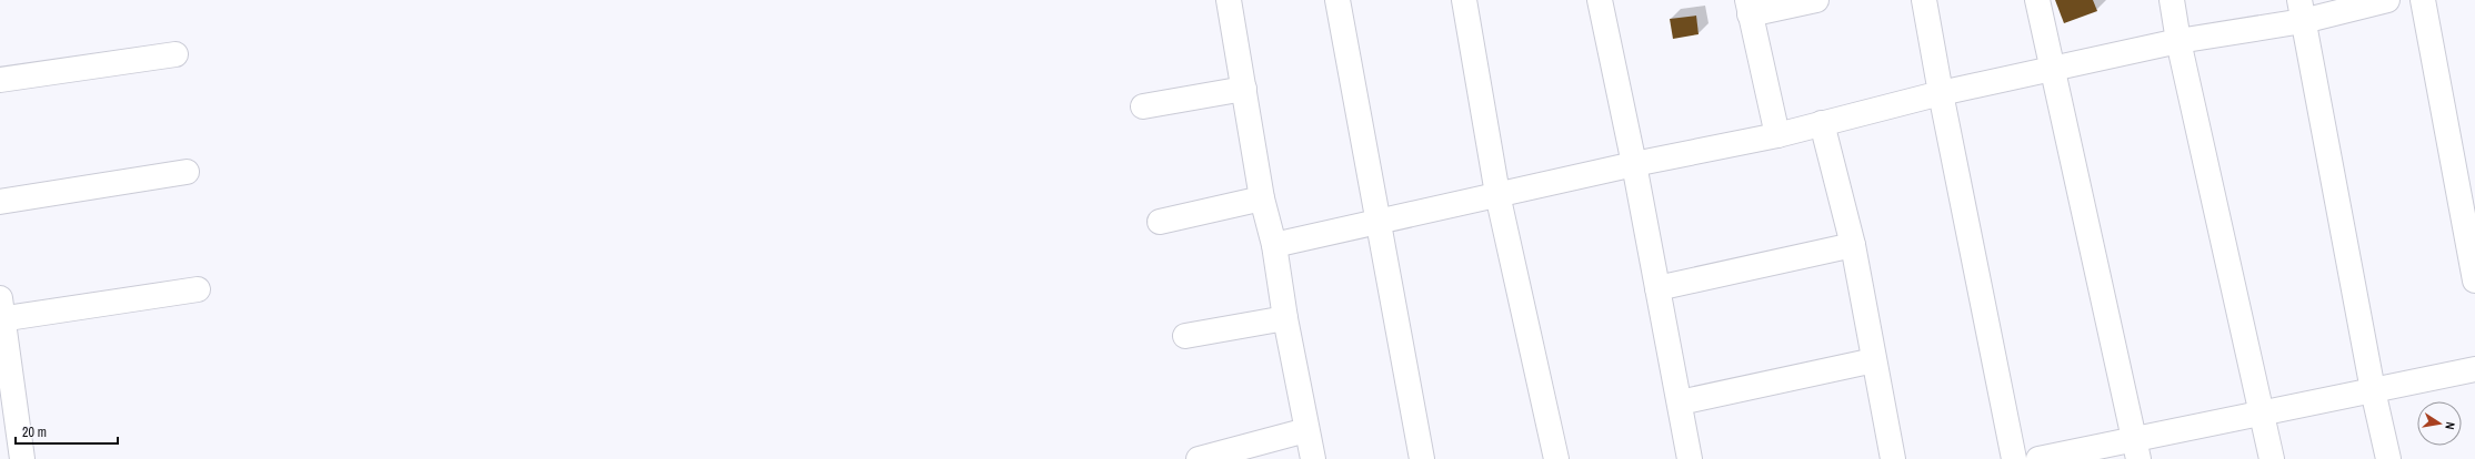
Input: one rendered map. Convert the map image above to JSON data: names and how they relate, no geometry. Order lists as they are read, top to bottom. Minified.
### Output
{"scale_bar":"20 m","north":"right"}
